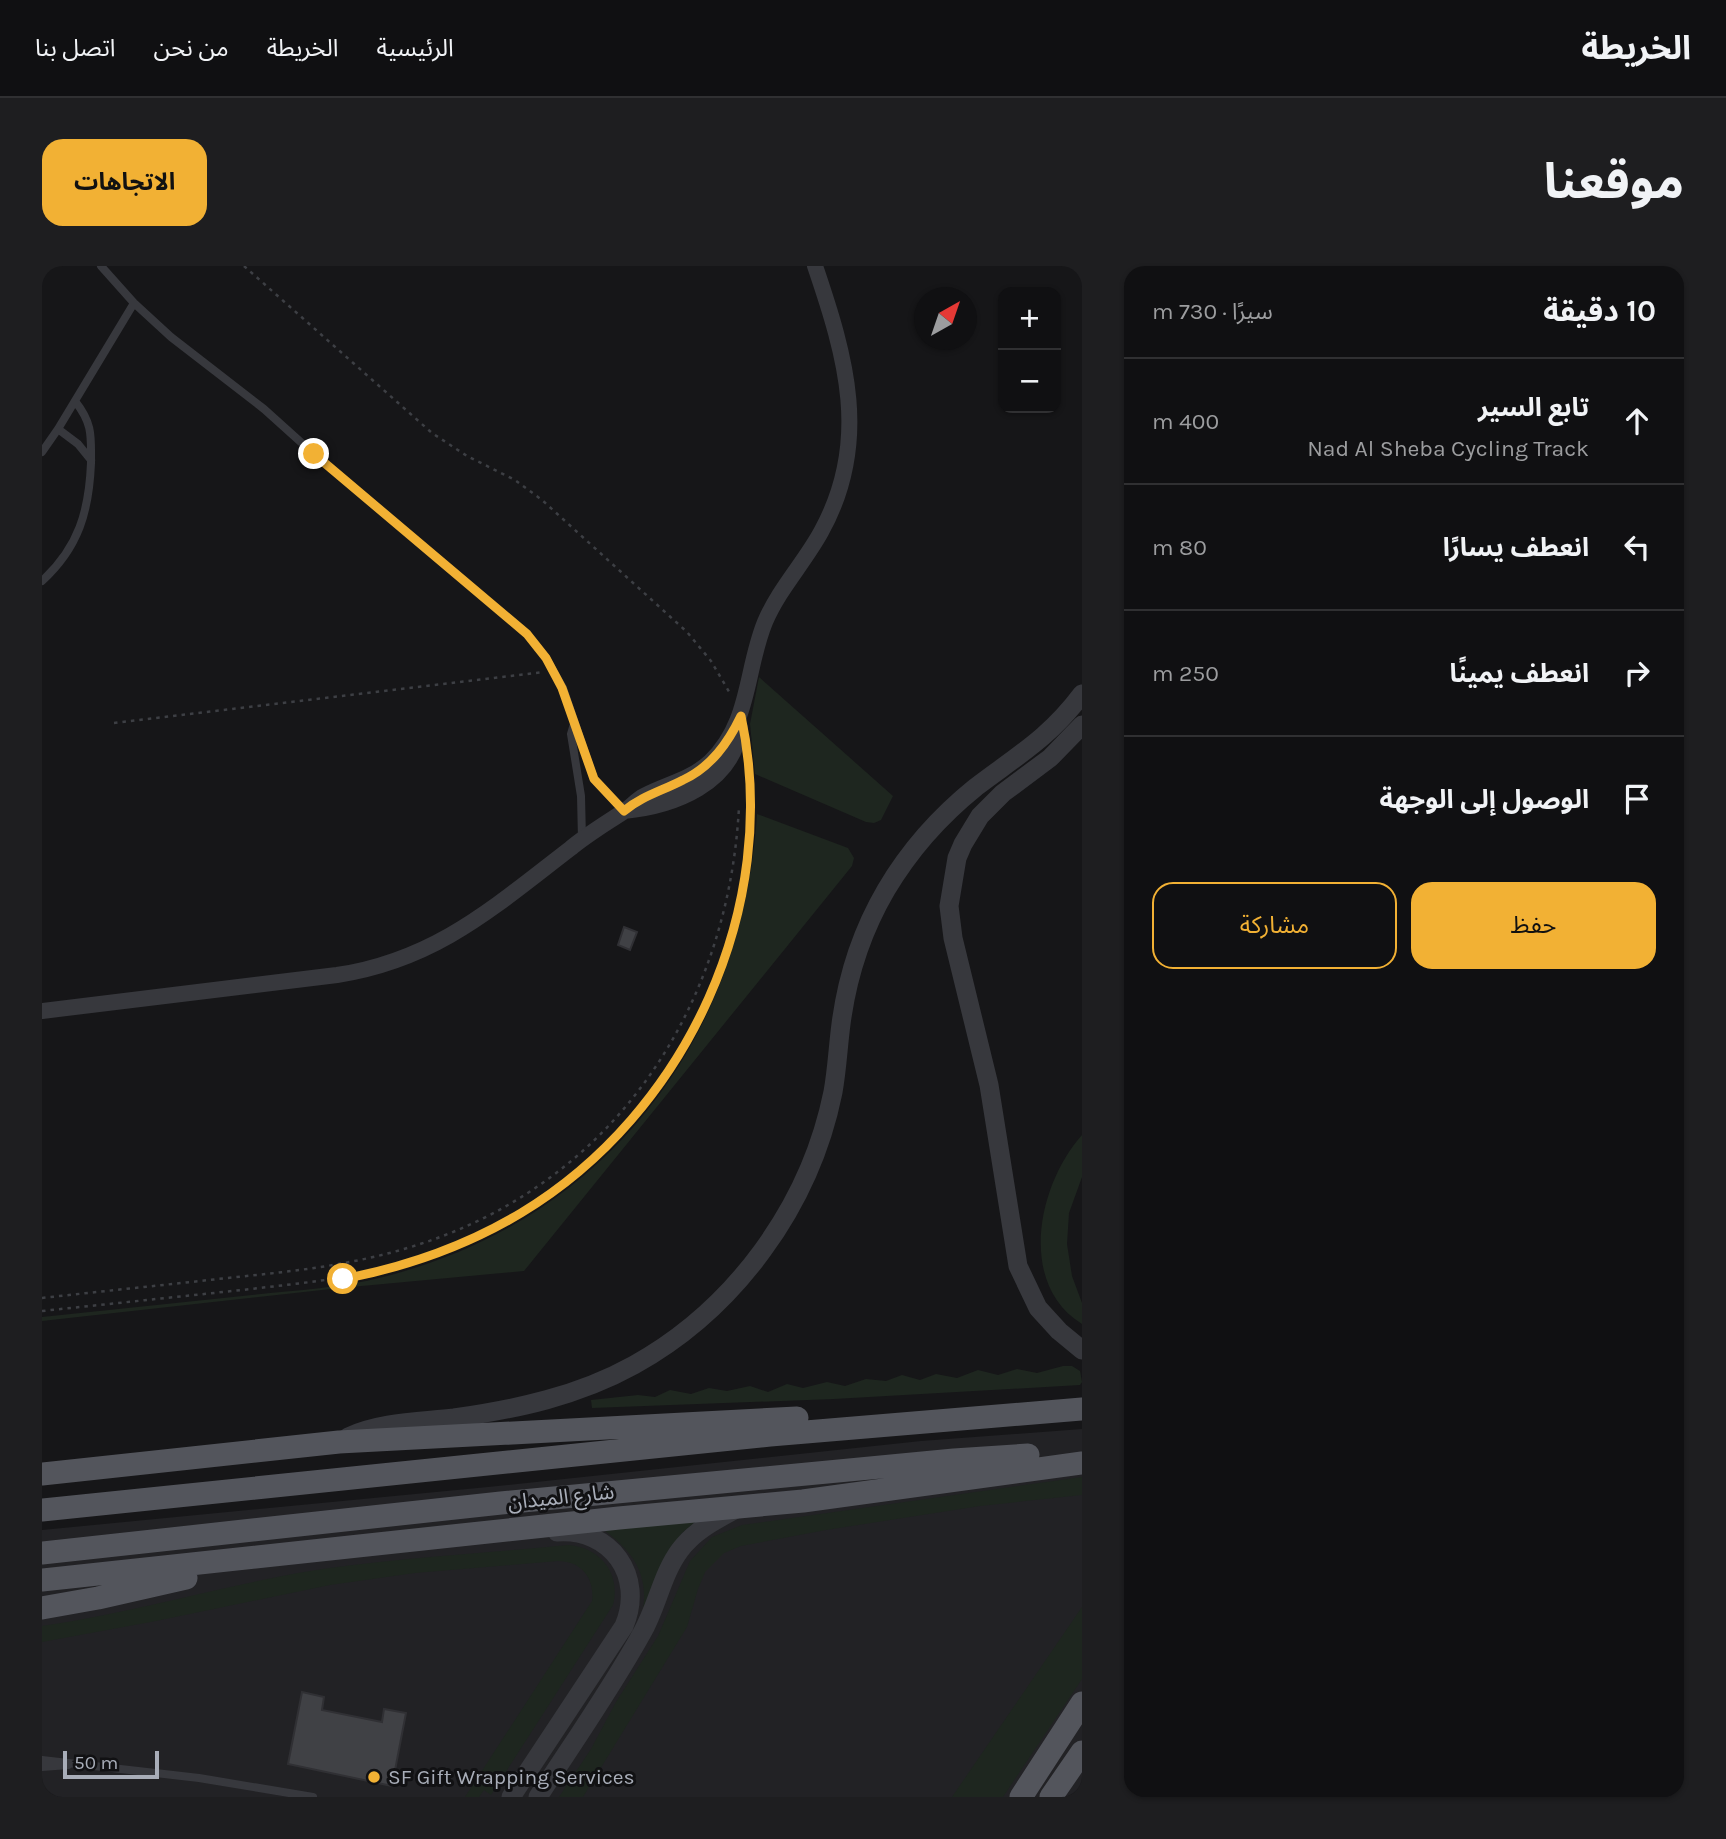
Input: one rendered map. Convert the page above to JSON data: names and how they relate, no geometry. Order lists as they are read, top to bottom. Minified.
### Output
{"streets":{"main road":["شارع الميدان"]},"places":["SF Gift Wrapping Services"],"scale_bar":"50 m","north":"top right","page":{"header":"الخريطة","nav":["الرئيسية","الخريطة","من نحن","اتصل بنا"],"title":"موقعنا","buttons":["الاتجاهات",["حفظ","مشاركة"]],"heading":["10 دقيقة","سيرًا · 730 m"],"map_buttons":["+","−"],"list":[["تابع السير","Nad Al Sheba Cycling Track","400 m"],["انعطف يسارًا","80 m"],["انعطف يمينًا","250 m"],"الوصول إلى الوجهة"],"scale":"50 m"}}
